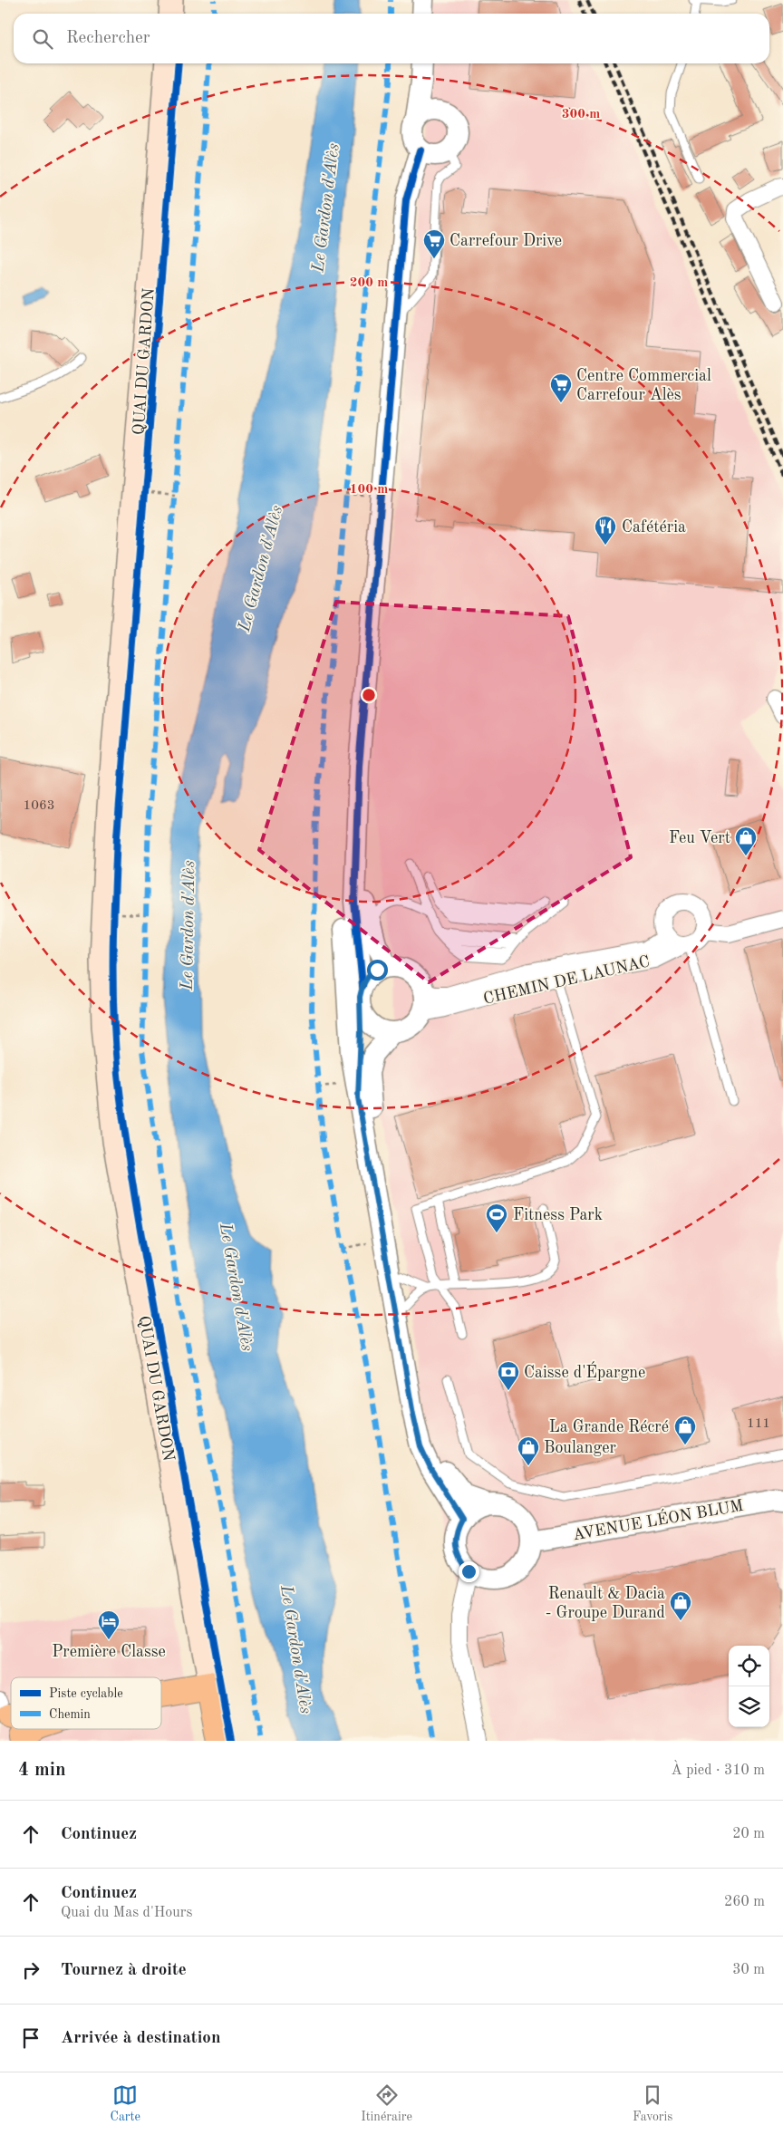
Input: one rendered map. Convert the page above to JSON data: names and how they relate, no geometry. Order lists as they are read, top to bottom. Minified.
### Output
{"streets":{"main road":["QUAI DU GARDON"],"street":["CHEMIN DE LAUNAC","AVENUE LÉON BLUM"]},"water":["Le Gardon d'Alès"],"places":{"supermarket":["Carrefour Drive","Centre Commercial Carrefour Alès"],"restaurant":["Cafétéria"],"shop":["Feu Vert","La Grande Récré","Boulanger","Renault & Dacia - Groupe Durand"],"sports":["Fitness Park"],"bank":["Caisse d'Épargne"],"hotel":["Première Classe"]},"house_numbers":["1063","111"],"legend":["Piste cyclable","Chemin"],"page":{"search":"Rechercher","heading":["4 min","À pied · 310 m"],"list":[["Continuez","20 m"],["Continuez","Quai du Mas d'Hours","260 m"],["Tournez à droite","30 m"],"Arrivée à destination"],"nav":["Carte","Itinéraire","Favoris"]},"rings":["300 m","200 m","100 m"]}
